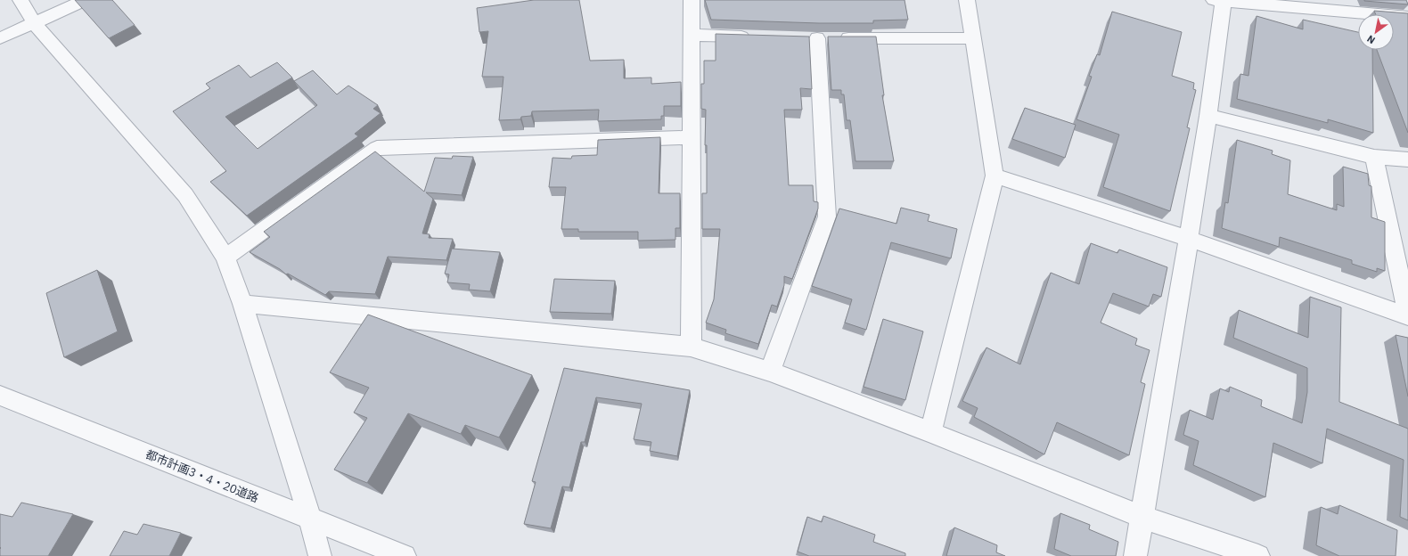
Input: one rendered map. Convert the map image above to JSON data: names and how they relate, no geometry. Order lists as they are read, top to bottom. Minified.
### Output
{"streets":{"street":["都市計画3・4・20道路"]},"north":"bottom left"}
